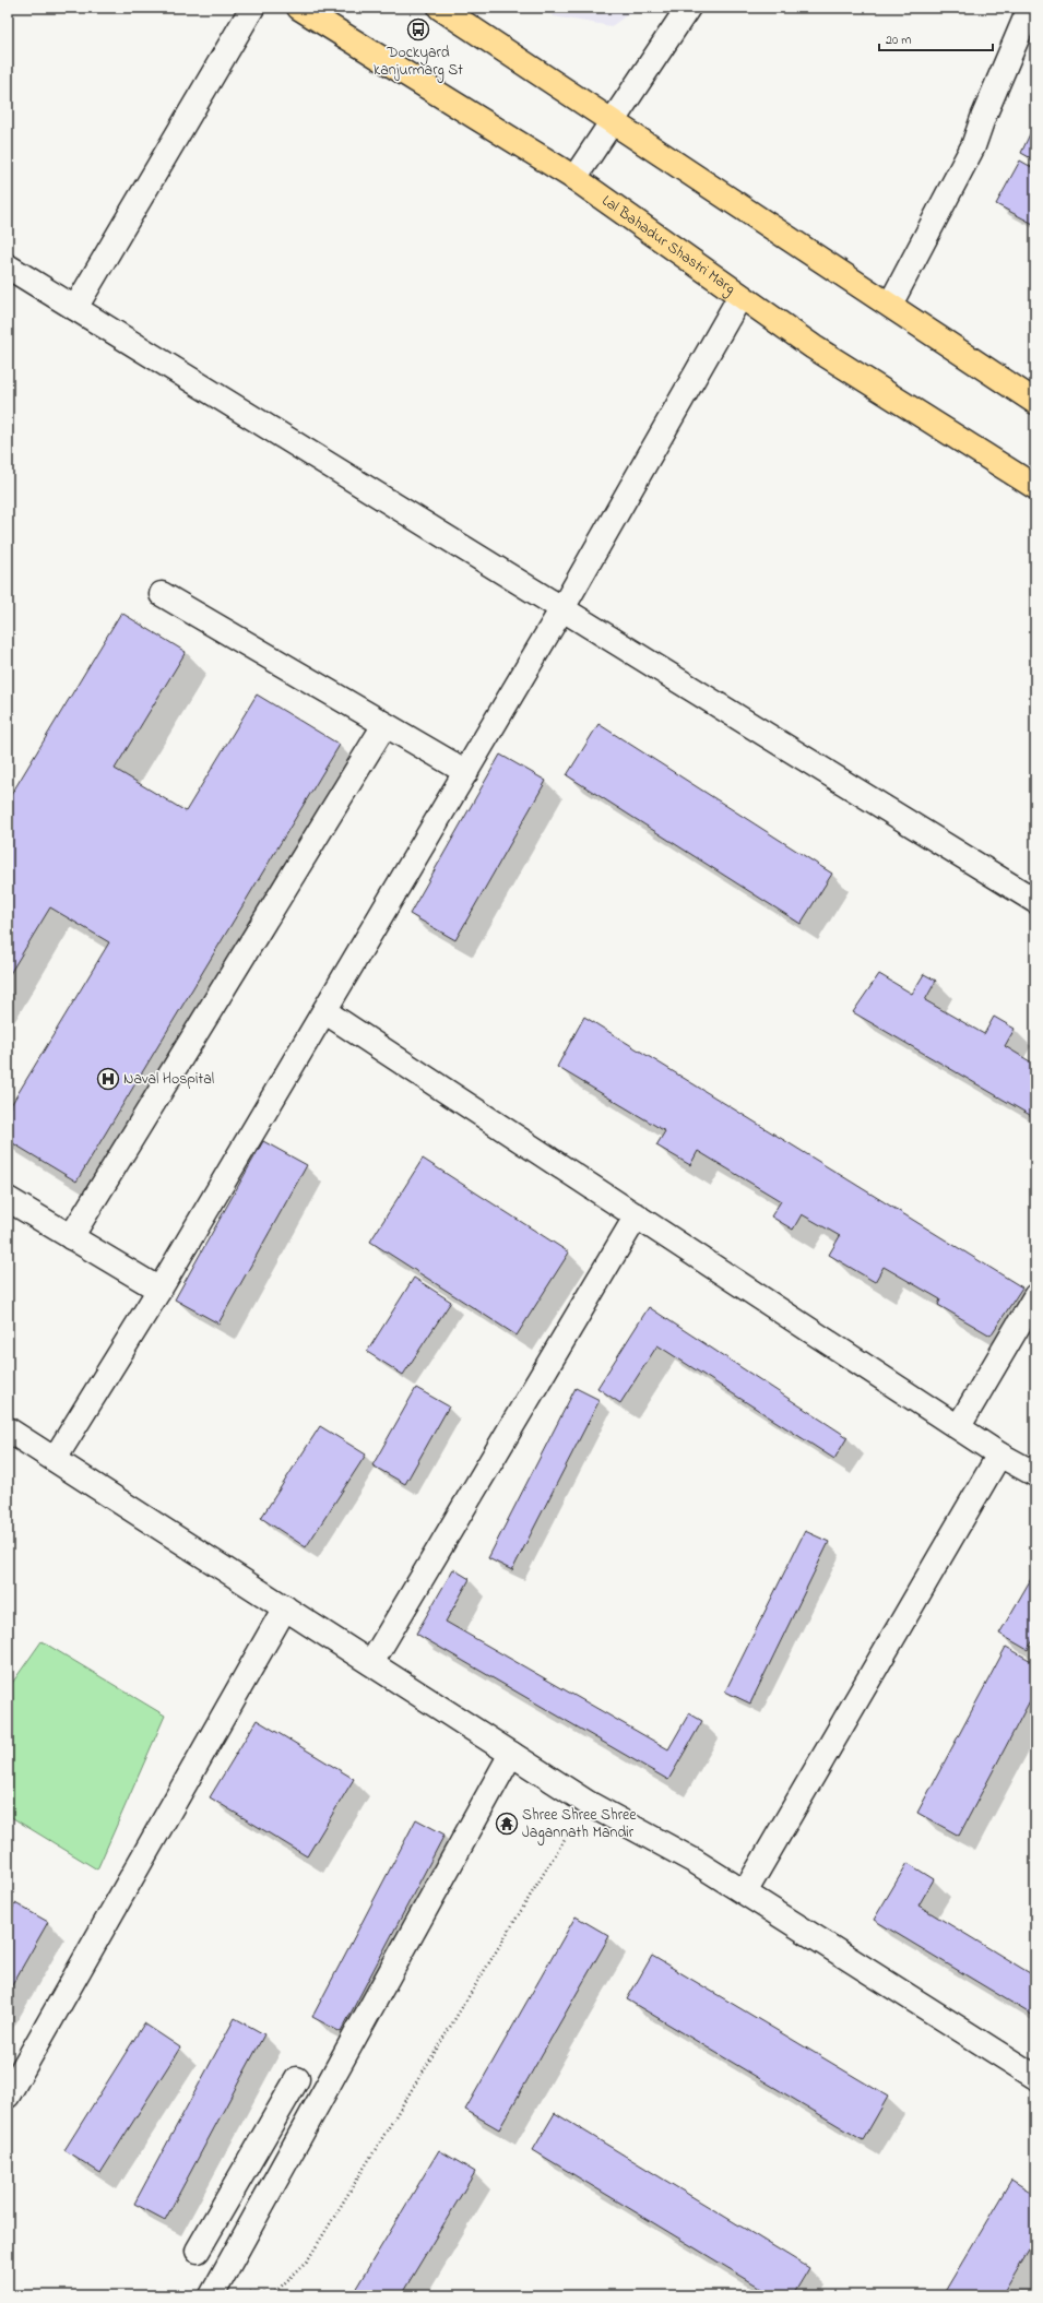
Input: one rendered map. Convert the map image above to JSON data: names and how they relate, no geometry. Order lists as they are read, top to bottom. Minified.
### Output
{"streets":{"main road":["Lal Bahadur Shastri Marg"]},"places":{"bus stop":["Dockyard kanjurmarg St"],"hospital":["Naval Hospital"],"temple":["Shree Shree Shree Jagannath Mandir"]},"scale_bar":"20 m"}
